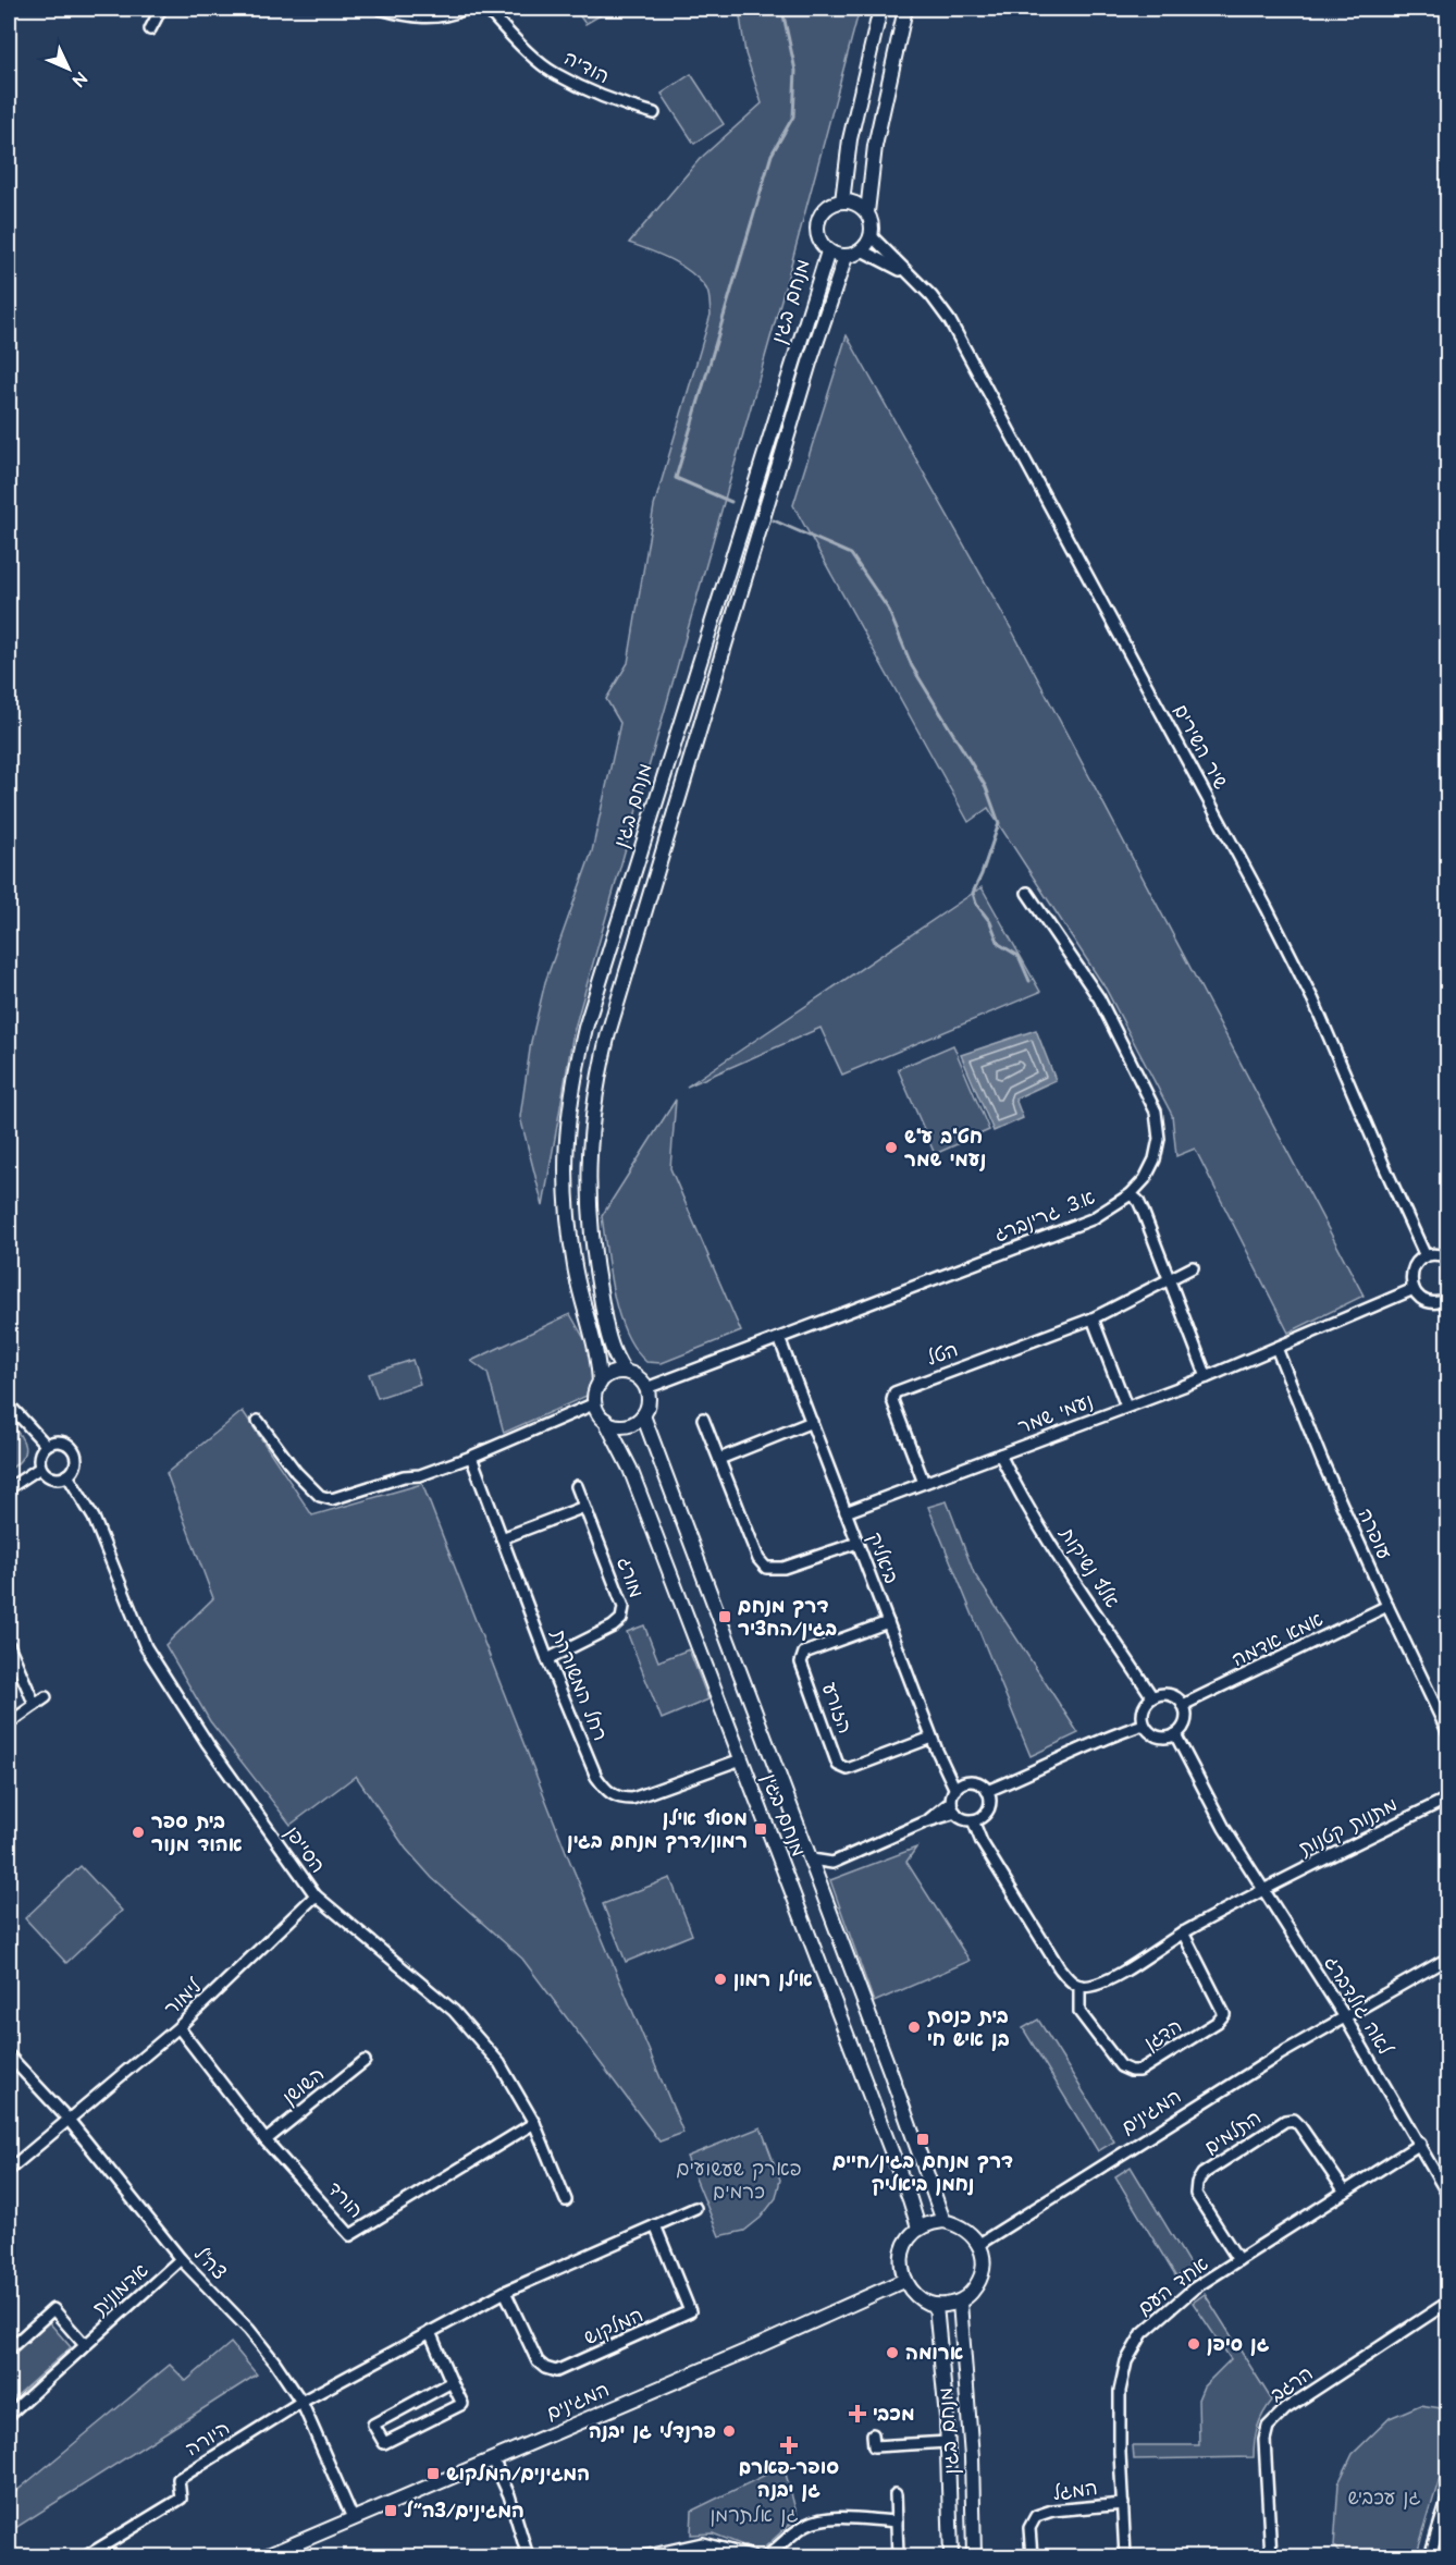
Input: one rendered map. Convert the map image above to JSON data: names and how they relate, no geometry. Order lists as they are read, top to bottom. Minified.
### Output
{"streets":{"main road":["מנחם בגין","המגינים"],"street":["הודיה","שיר השירים","א.צ. גרינברג","הטל","נעמי שמר","עופרה","ביאליק","אלף נשיקות","מורג","אמא אדמה","רחל המשוררת","הזורע","מתנות קטנות","הסייפן","לימור","לאה גולדברג","הדגן","השושן","התלמים","הורד","צה\"ל","אחד העם","אדמונית","המלקוש","הרגב","היורה","המגל"]},"crossings":[["מנחם בגין","שיר השירים"],["מנחם בגין","א.צ. גרינברג"],["מנחם בגין","רחל המשוררת"],["מנחם בגין","המגינים"],["א.צ. גרינברג","ביאליק"],["הטל","נעמי שמר"],["נעמי שמר","עופרה"],["נעמי שמר","ביאליק"],["נעמי שמר","אלף נשיקות"],["עופרה","אמא אדמה"],["ביאליק","הזורע"],["אלף נשיקות","אמא אדמה"],["מורג","רחל המשוררת"],["מתנות קטנות","לאה גולדברג"],["הסייפן","לימור"],["הסייפן","הורד"],["לימור","הורד"],["לימור","צה\"ל"],["לאה גולדברג","המגינים"],["לאה גולדברג","אחד העם"],["השושן","הורד"],["המגינים","צה\"ל"],["התלמים","אחד העם"],["צה\"ל","אדמונית"],["צה\"ל","היורה"],["אחד העם","המגל"]],"parks":["פארק שעשועים כרמים","גן עכביש","גן אלתרמן"],"places":{"other":["חט\"ב ע\"ש נעמי שמר","בית ספר אהוד מנור","אילן רמון","בית כנסת בן איש חי","גן סיפן","ארומה","פרנדלי גן יבנה"],"transit":["דרך מנחם בגין/החציר","מסוף אילן רמון/דרך מנחם בגין","דרך מנחם בגין/חיים נחמן ביאליק","המגינים/המלקוש","המגינים/צה״ל"],"health":["מכבי","סופר-פארם גן יבנה"]},"north":"bottom right"}
